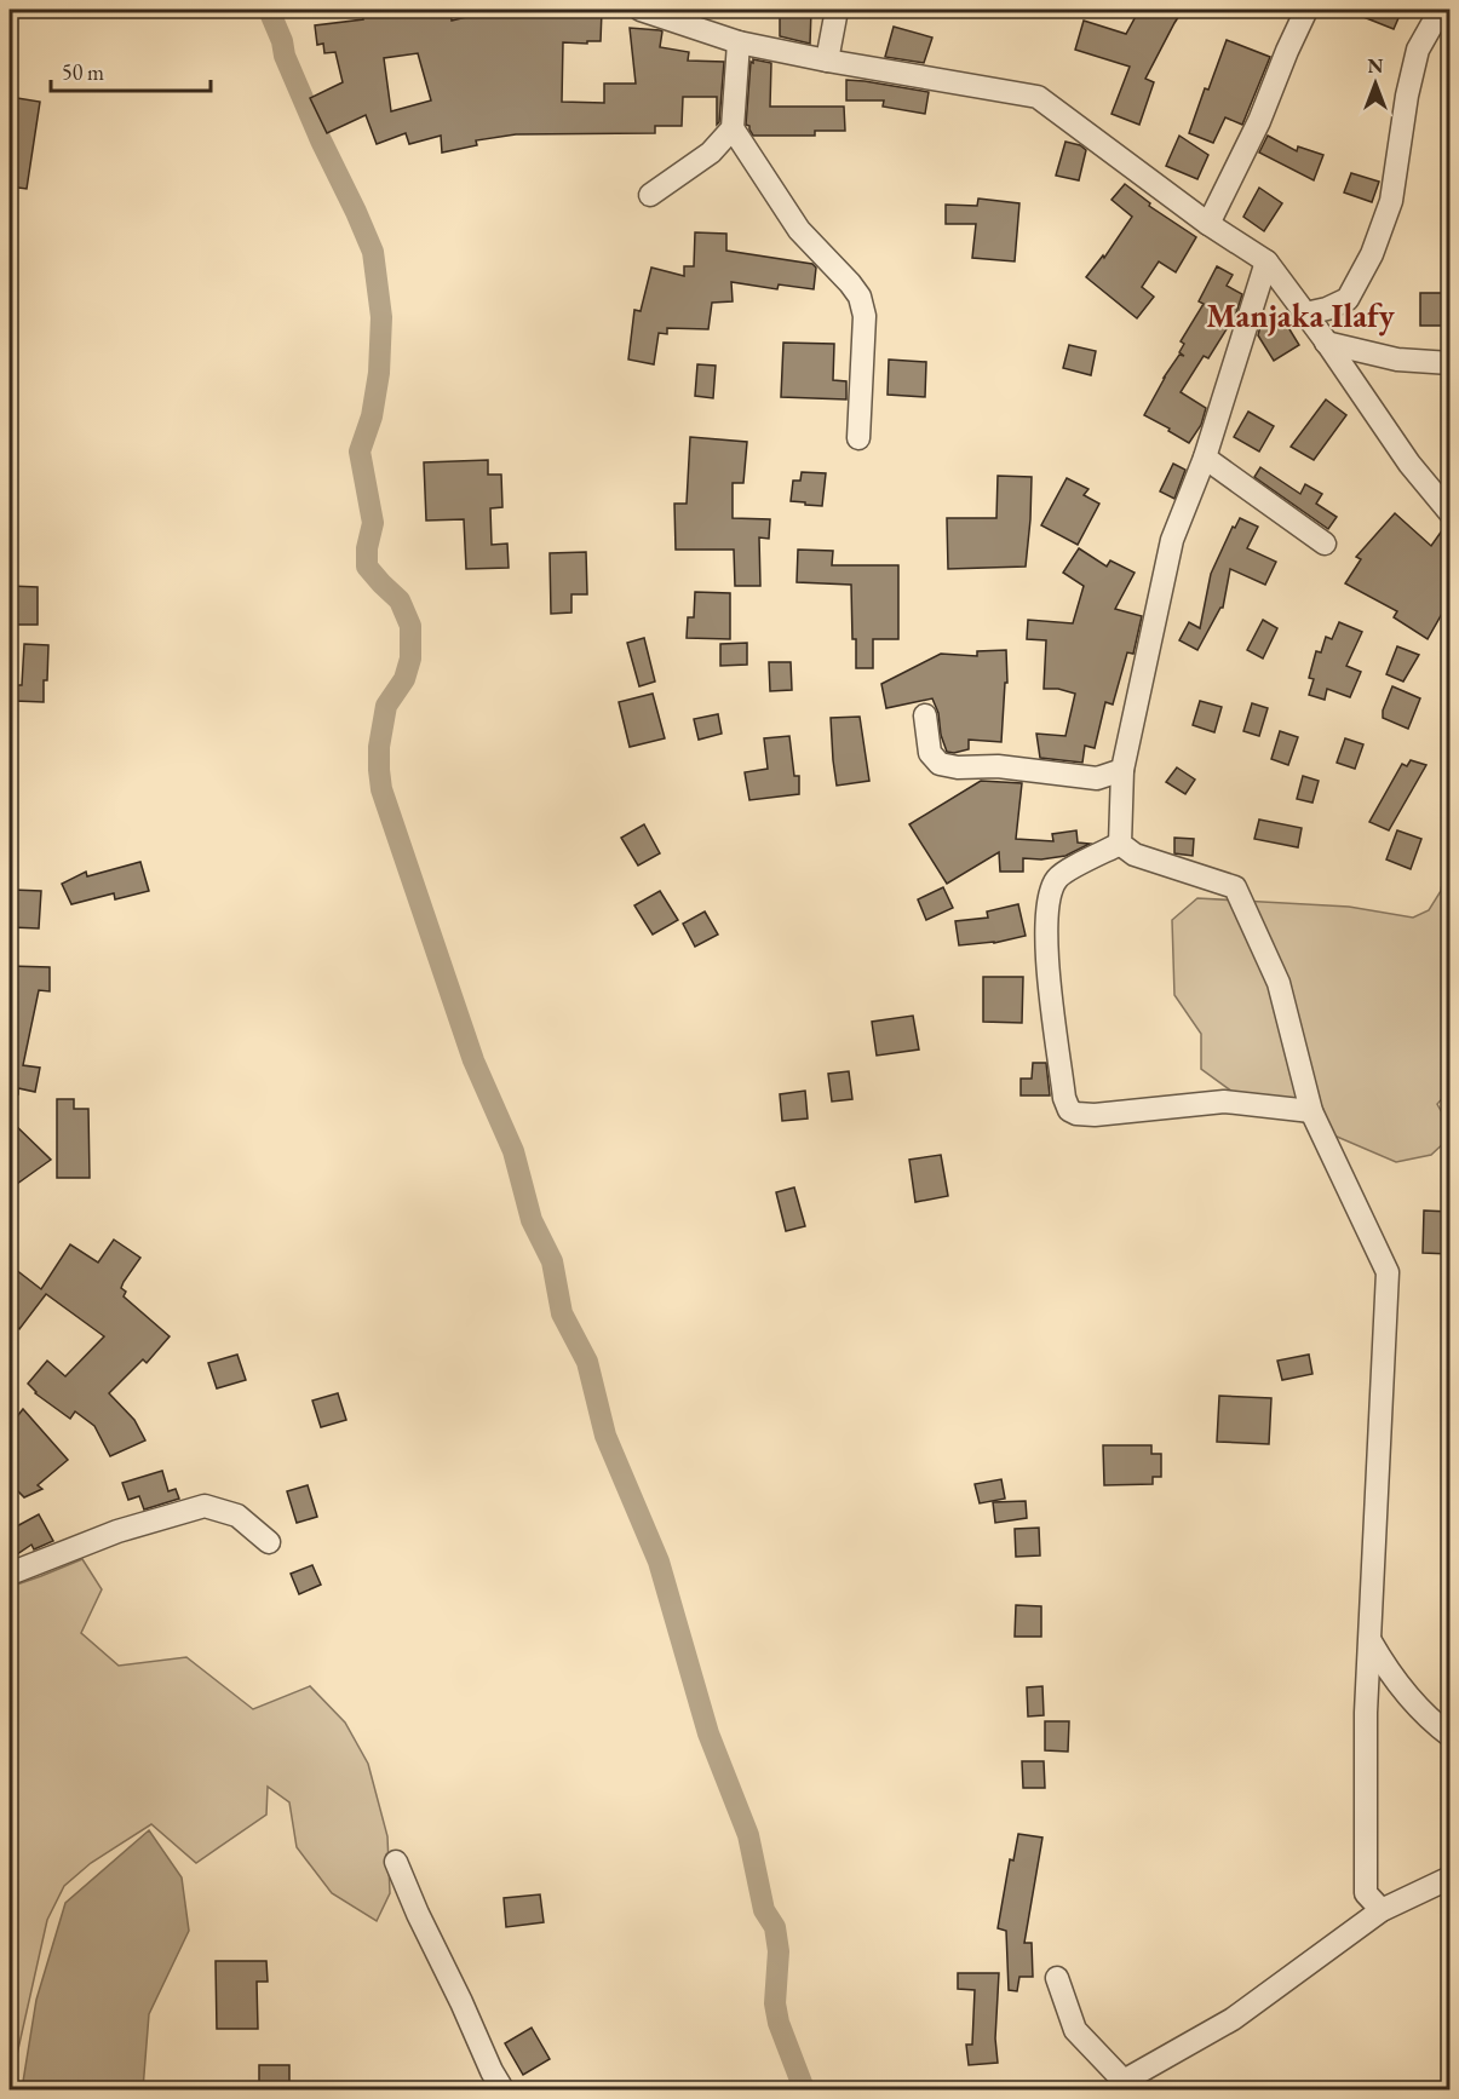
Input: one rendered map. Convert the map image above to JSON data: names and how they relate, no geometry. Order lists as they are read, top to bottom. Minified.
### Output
{"districts":["Manjaka Ilafy"],"scale_bar":"50 m","north":"top"}
